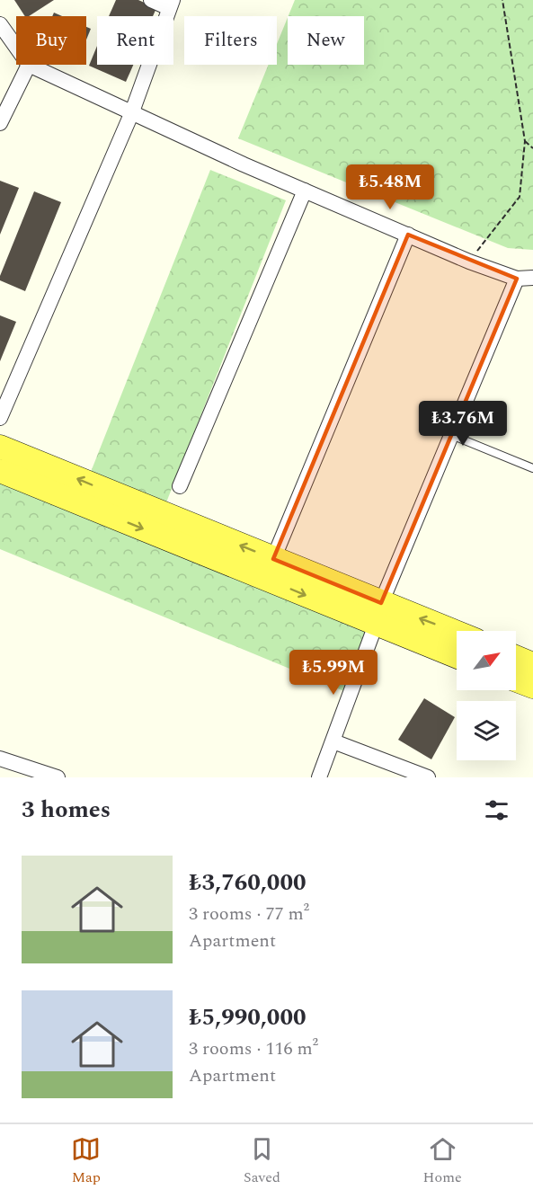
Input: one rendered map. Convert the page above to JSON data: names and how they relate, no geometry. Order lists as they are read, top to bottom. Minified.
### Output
{"north":"top right","page":{"chip":["Buy","Rent","Filters","New"],"price":["₺5.48M","₺3.76M","₺5.99M"],"heading":"3 homes","list":[{"name":"₺3,760,000","note":"3 rooms · 77 m² · Apartment"},{"name":"₺5,990,000","note":"3 rooms · 116 m² · Apartment"}],"tabs":["Map","Saved","Home"]}}
